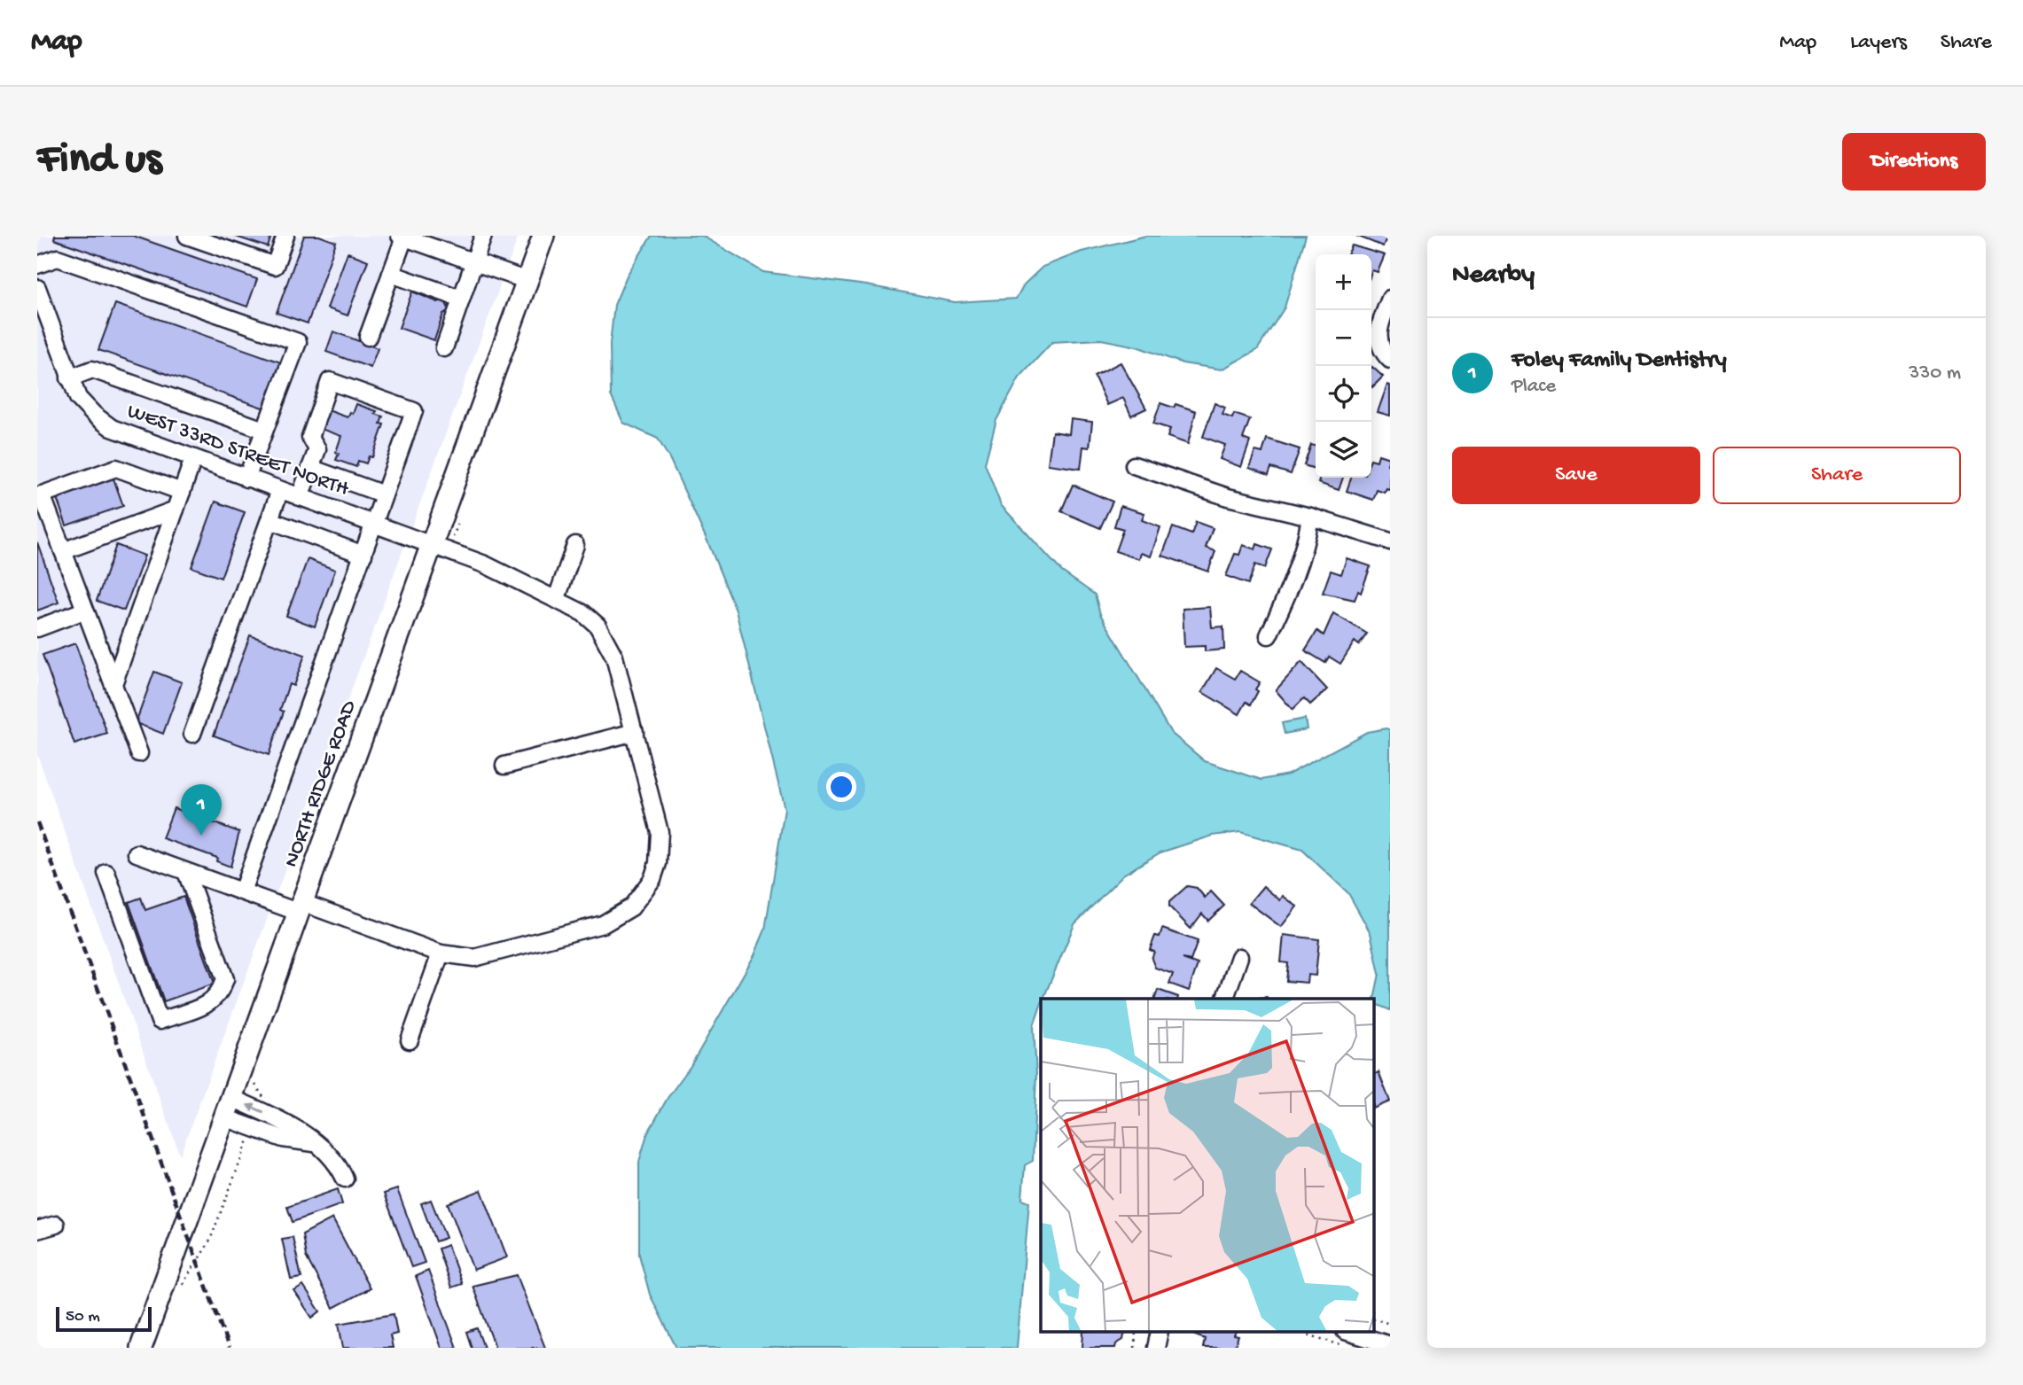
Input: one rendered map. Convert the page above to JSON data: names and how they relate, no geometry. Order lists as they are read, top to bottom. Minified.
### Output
{"streets":{"main road":["NORTH RIDGE ROAD"],"street":["WEST 33RD STREET NORTH"]},"crossings":[["WEST 33RD STREET NORTH","NORTH RIDGE ROAD"]],"scale_bar":"50 m","page":{"header":"Map","nav":["Map","Layers","Share"],"buttons":["Directions",["Save","Share"]],"title":"Find us","heading":"Nearby","map_buttons":["+","−"],"list":[{"mark":"1","name":"Foley Family Dentistry","note":"Place","value":"330 m"}],"pins":"1","scale":"50 m"}}
